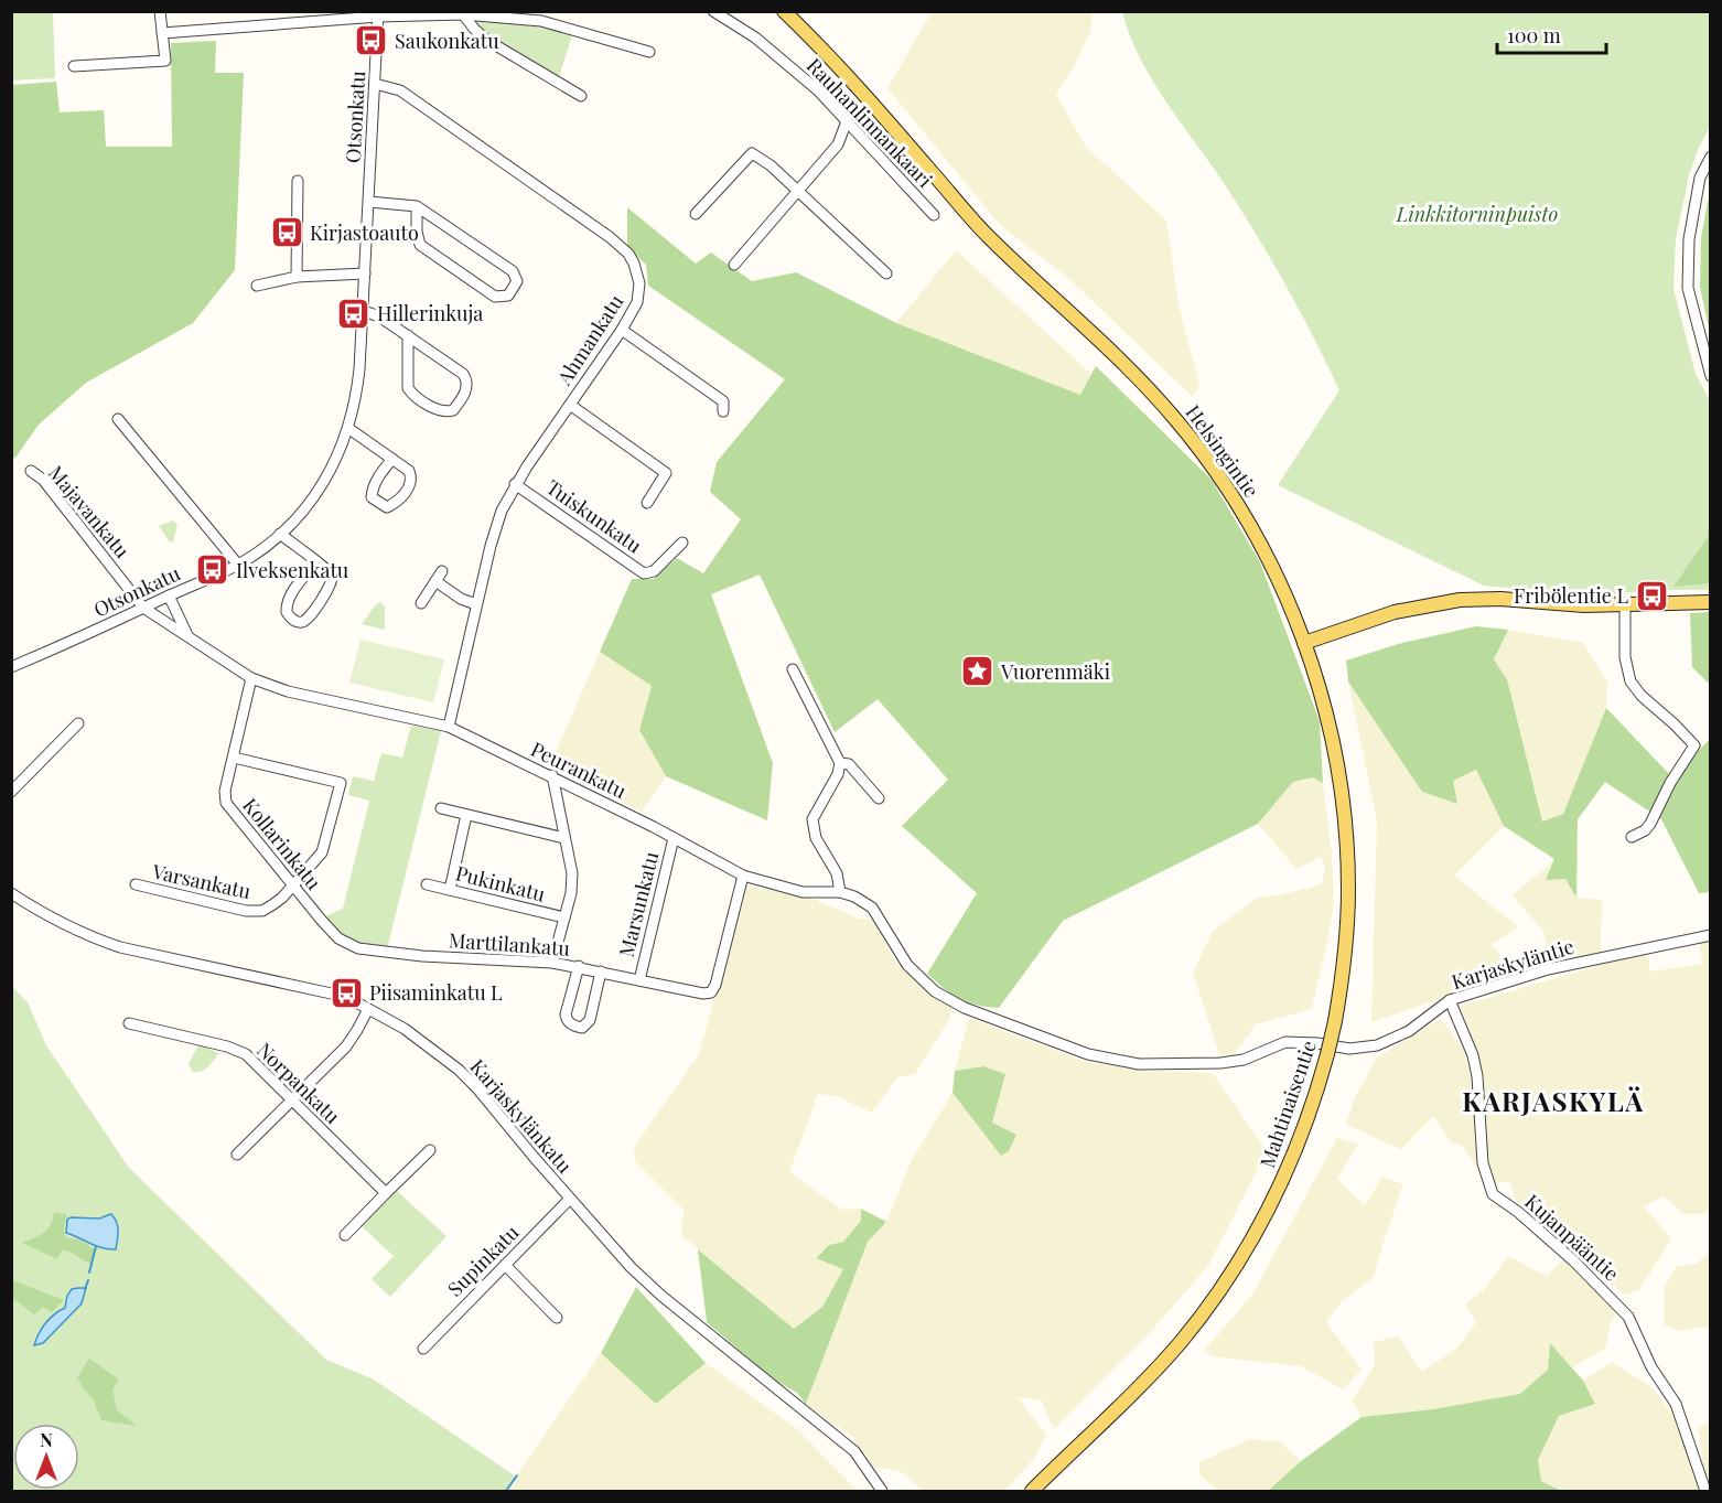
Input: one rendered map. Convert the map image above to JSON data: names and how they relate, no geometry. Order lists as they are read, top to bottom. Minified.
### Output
{"streets":{"main road":["Helsingintie","Mahtinaisentie"],"street":["Otsonkatu","Rauhanlinnankaari","Ahmankatu","Majavankatu","Tuiskunkatu","Peurankatu","Kollarinkatu","Varsankatu","Pukinkatu","Marsunkatu","Marttilankatu","Karjaskyläntie","Norpankatu","Karjaskylänkatu","Kujanpääntie","Supinkatu"]},"crossings":[["Otsonkatu","Ahmankatu"],["Otsonkatu","Majavankatu"],["Otsonkatu","Peurankatu"],["Ahmankatu","Tuiskunkatu"],["Ahmankatu","Peurankatu"],["Helsingintie","Mahtinaisentie"],["Majavankatu","Peurankatu"],["Peurankatu","Kollarinkatu"],["Peurankatu","Marsunkatu"],["Peurankatu","Marttilankatu"],["Peurankatu","Karjaskyläntie"],["Kollarinkatu","Varsankatu"],["Kollarinkatu","Marttilankatu"],["Marsunkatu","Marttilankatu"],["Karjaskyläntie","Kujanpääntie"],["Karjaskylänkatu","Supinkatu"]],"districts":["KARJASKYLÄ"],"parks":["Linkkitorninpuisto"],"places":{"bus stop":["Saukonkatu","Kirjastoauto","Hillerinkuja","Ilveksenkatu","Fribölentie L","Piisaminkatu L"],"place":["Vuorenmäki"]},"scale_bar":"100 m","north":"top"}
